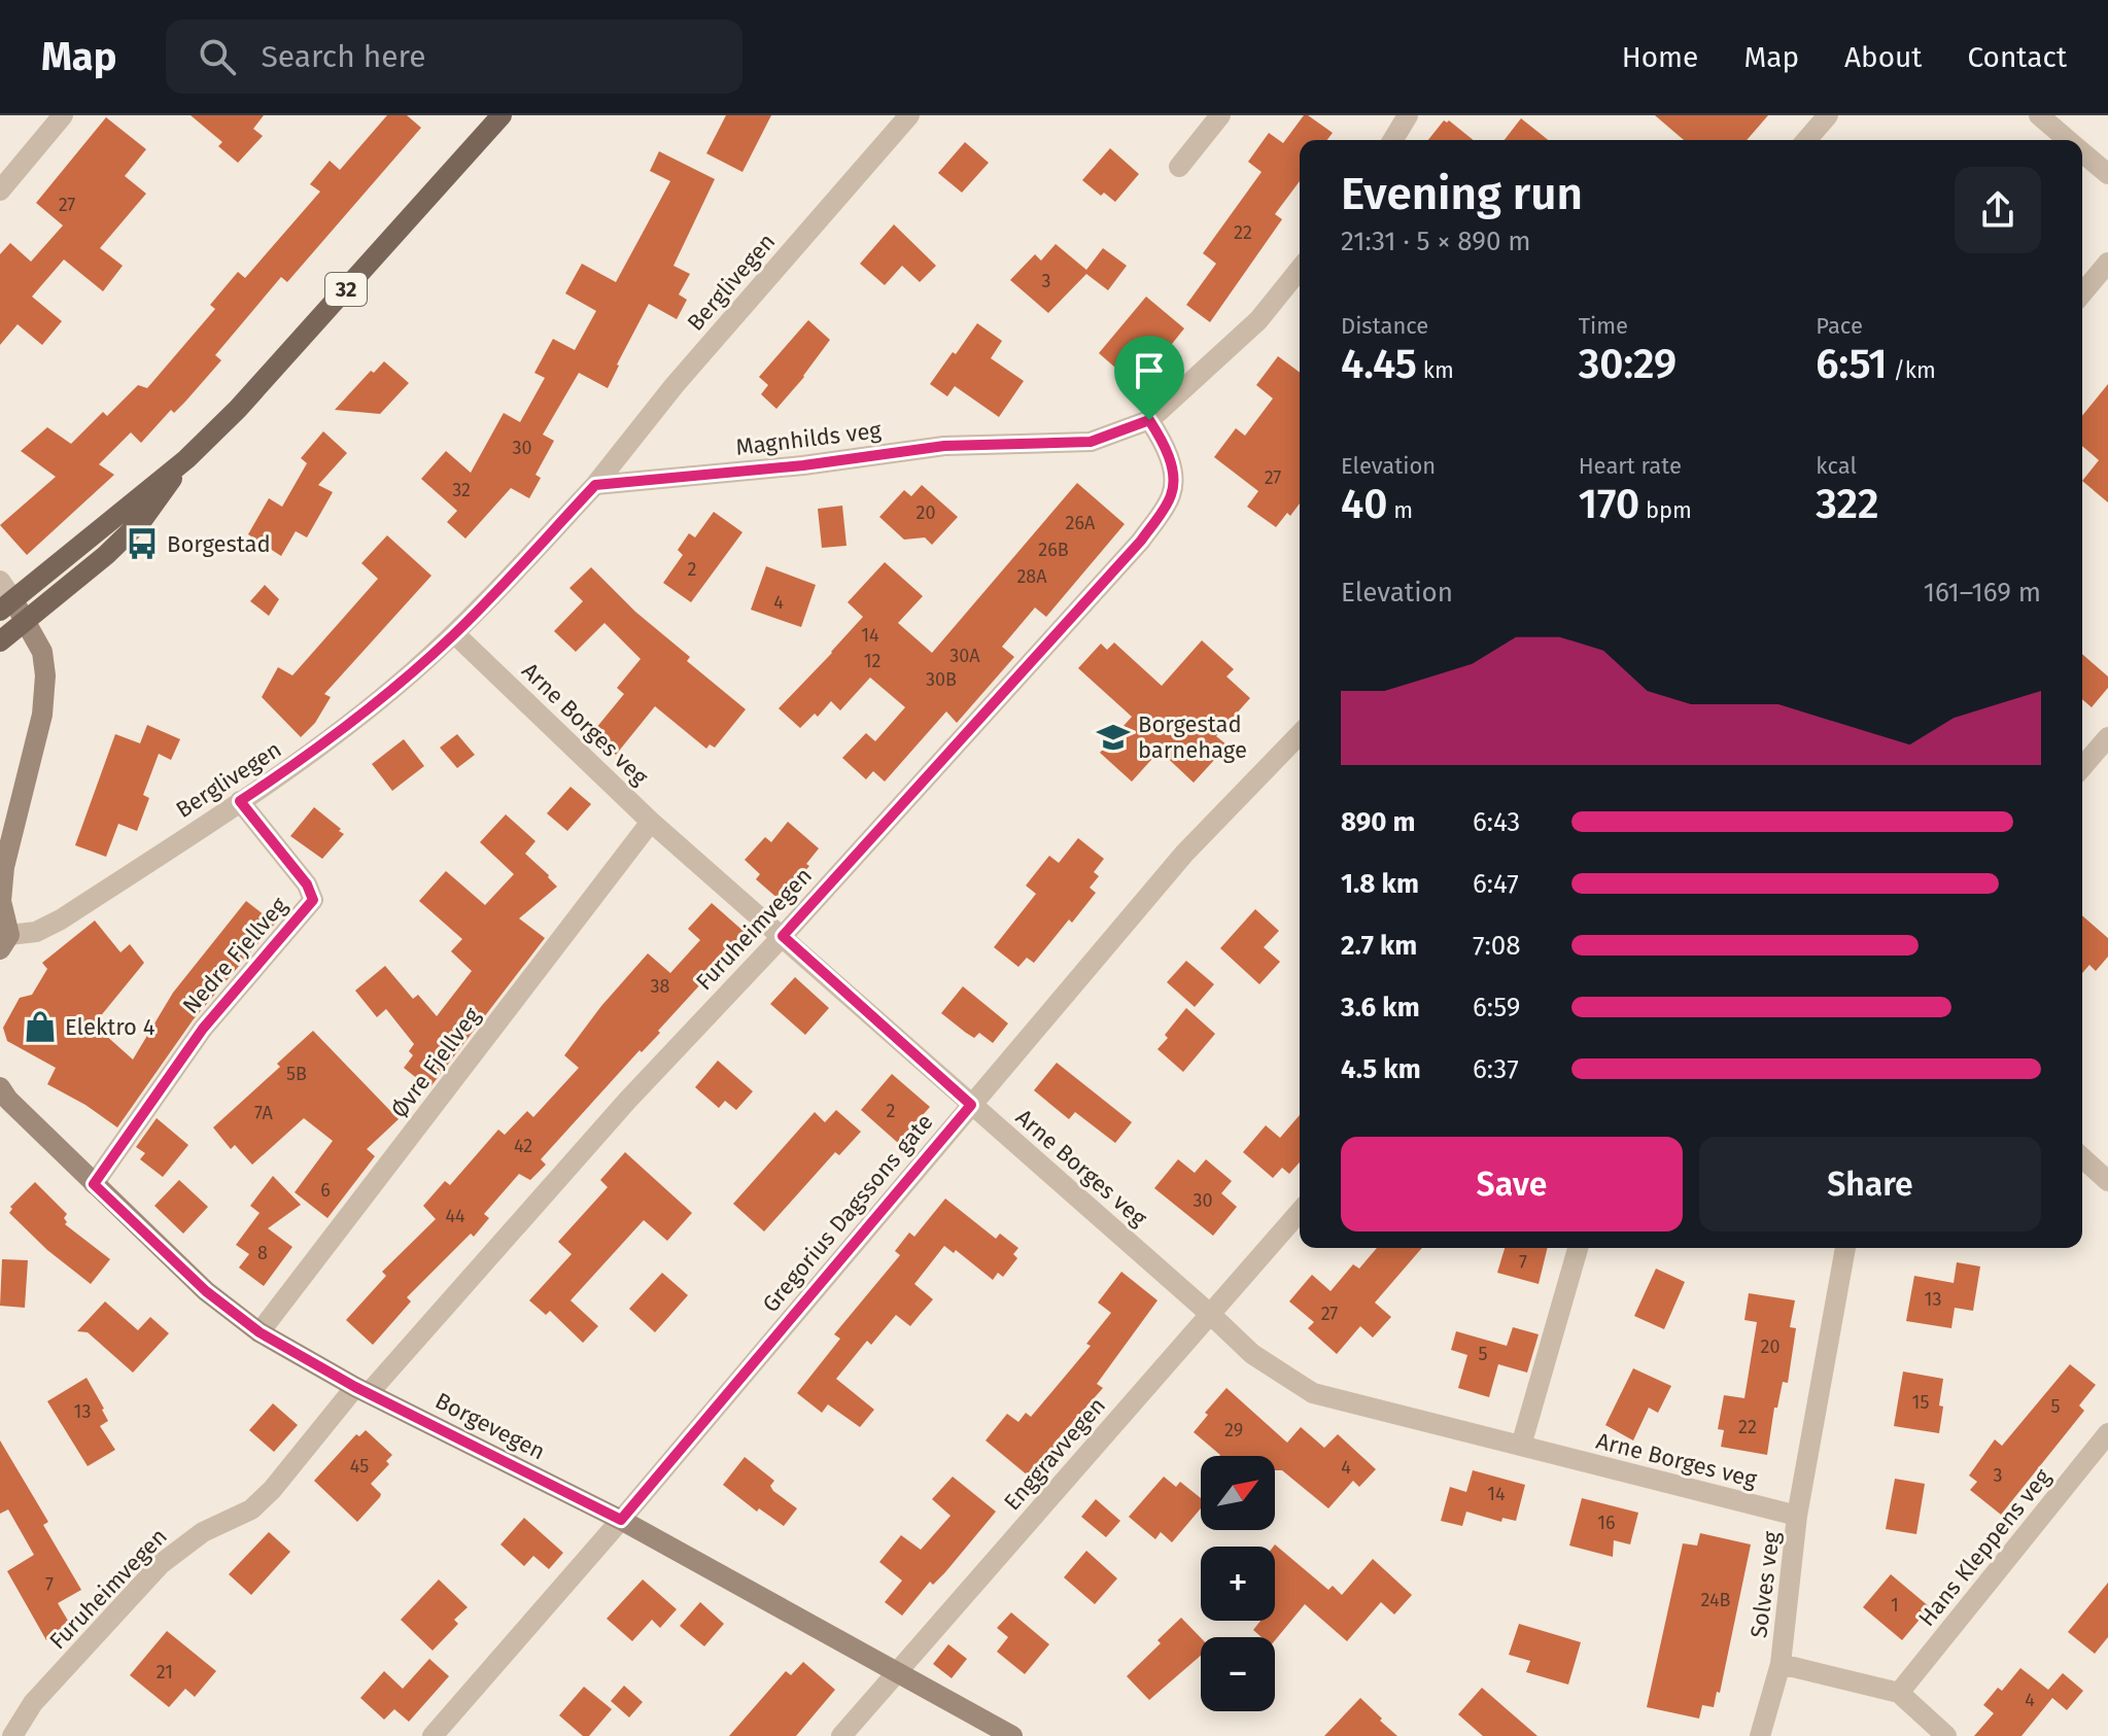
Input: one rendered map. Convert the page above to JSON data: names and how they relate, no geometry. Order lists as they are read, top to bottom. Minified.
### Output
{"streets":{"main road":["32"],"street":["Berglivegen","Magnhilds veg","Arne Borges veg","Furuheimvegen","Nedre Fjellveg","Øvre Fjellveg","Gregorius Dagssons gate","Borgevegen","Enggravvegen","Hans Kleppens veg","Solves veg"]},"crossings":[["Berglivegen","Magnhilds veg"],["Berglivegen","Arne Borges veg"],["Berglivegen","Nedre Fjellveg"],["Magnhilds veg","Furuheimvegen"],["Arne Borges veg","Furuheimvegen"],["Arne Borges veg","Øvre Fjellveg"],["Arne Borges veg","Gregorius Dagssons gate"],["Arne Borges veg","Enggravvegen"],["Arne Borges veg","Solves veg"],["Furuheimvegen","Borgevegen"],["Nedre Fjellveg","Borgevegen"],["Øvre Fjellveg","Borgevegen"],["Gregorius Dagssons gate","Borgevegen"],["Borgevegen","Enggravvegen"]],"places":{"bus stop":["Borgestad"],"school or university":["Borgestad barnehage"],"shop":["Elektro 4"]},"house_numbers":["27","22","3","30","27","32","20","26A","26B","2","28A","4","14","30A","12","30B","38","5B","2","7A","42","6","30","44","8","7","13","27","20","5","15","5","13","22","29","45","4","3","14","16","7","24B","1","21","4"],"north":"top right","page":{"header":"Map","search":"Search here","nav":["Home","Map","About","Contact"],"heading":["Evening run","21:31 · 5 × 890 m"],"stats":[["Distance","4.45 km"],["Time","30:29"],["Pace","6:51 /km"],["Elevation","40 m"],["Heart rate","170 bpm"],["kcal","322"]],"chart":["Elevation","161–169 m"],"list":[{"name":"890 m","note":"6:43"},{"name":"1.8 km","note":"6:47"},{"name":"2.7 km","note":"7:08"},{"name":"3.6 km","note":"6:59"},{"name":"4.5 km","note":"6:37"}],"buttons":["Save","Share"],"map_buttons":["+","−"]}}
